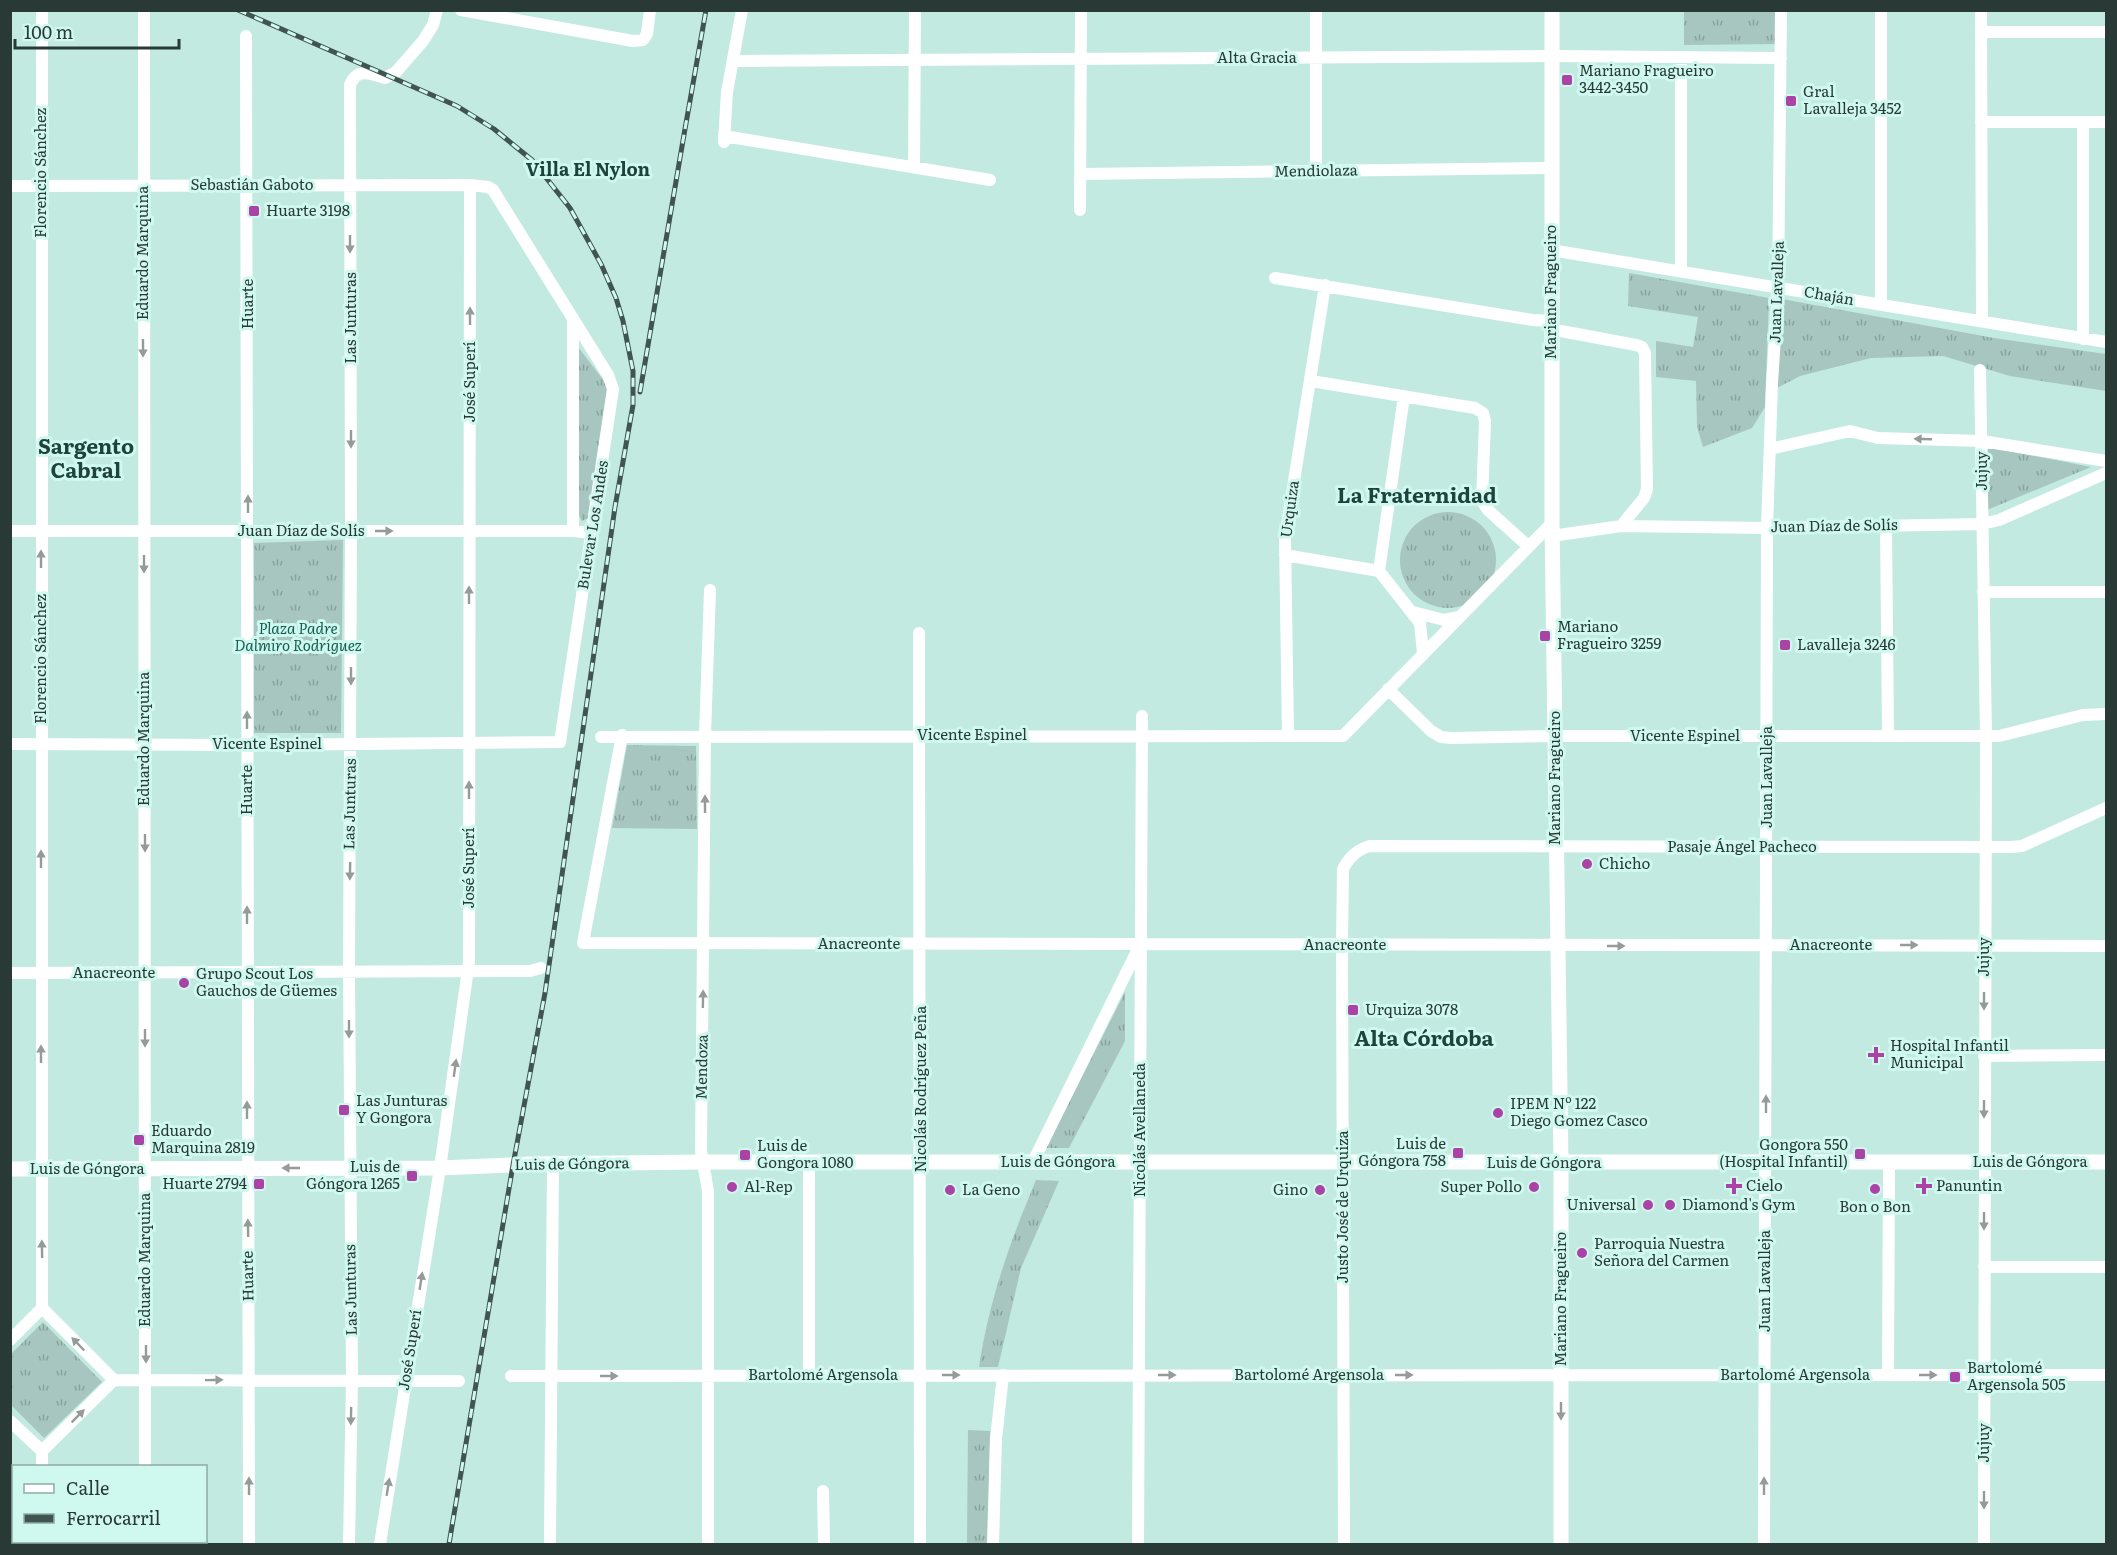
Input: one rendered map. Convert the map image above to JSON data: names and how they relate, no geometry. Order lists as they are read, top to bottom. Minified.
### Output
{"streets":{"main road":["Mariano Fragueiro","Luis de Góngora"],"street":["Alta Gracia","Mendiolaza","Florencio Sánchez","Sebastián Gaboto","Eduardo Marquina","Juan Lavalleja","Chaján","Huarte","Las Junturas","José Superí","Jujuy","Urquiza","Bulevar Los Andes","Juan Díaz de Solís","Vicente Espinel","Pasaje Ángel Pacheco","Anacreonte","Mendoza","Nicolás Rodríguez Peña","Nicolás Avellaneda","Justo José de Urquiza","Bartolomé Argensola"]},"crossings":[["Alta Gracia","Mariano Fragueiro"],["Alta Gracia","Juan Lavalleja"],["Mendiolaza","Mariano Fragueiro"],["Florencio Sánchez","Sebastián Gaboto"],["Florencio Sánchez","Juan Díaz de Solís"],["Florencio Sánchez","Vicente Espinel"],["Florencio Sánchez","Anacreonte"],["Florencio Sánchez","Luis de Góngora"],["Sebastián Gaboto","Eduardo Marquina"],["Sebastián Gaboto","Huarte"],["Sebastián Gaboto","Las Junturas"],["Sebastián Gaboto","José Superí"],["Sebastián Gaboto","Bulevar Los Andes"],["Eduardo Marquina","Juan Díaz de Solís"],["Eduardo Marquina","Vicente Espinel"],["Eduardo Marquina","Anacreonte"],["Eduardo Marquina","Luis de Góngora"],["Mariano Fragueiro","Chaján"],["Mariano Fragueiro","Juan Díaz de Solís"],["Mariano Fragueiro","Vicente Espinel"],["Mariano Fragueiro","Pasaje Ángel Pacheco"],["Mariano Fragueiro","Anacreonte"],["Mariano Fragueiro","Luis de Góngora"],["Mariano Fragueiro","Bartolomé Argensola"],["Juan Lavalleja","Chaján"],["Juan Lavalleja","Juan Díaz de Solís"],["Juan Lavalleja","Vicente Espinel"],["Juan Lavalleja","Pasaje Ángel Pacheco"],["Juan Lavalleja","Anacreonte"],["Juan Lavalleja","Luis de Góngora"],["Juan Lavalleja","Bartolomé Argensola"],["Huarte","Juan Díaz de Solís"],["Huarte","Vicente Espinel"],["Huarte","Anacreonte"],["Huarte","Luis de Góngora"],["Las Junturas","Juan Díaz de Solís"],["Las Junturas","Vicente Espinel"],["Las Junturas","Anacreonte"],["Las Junturas","Luis de Góngora"],["José Superí","Juan Díaz de Solís"],["José Superí","Vicente Espinel"],["José Superí","Anacreonte"],["José Superí","Luis de Góngora"],["Jujuy","Juan Díaz de Solís"],["Jujuy","Vicente Espinel"],["Jujuy","Pasaje Ángel Pacheco"],["Jujuy","Anacreonte"],["Jujuy","Luis de Góngora"],["Jujuy","Bartolomé Argensola"],["Urquiza","Vicente Espinel"],["Bulevar Los Andes","Juan Díaz de Solís"],["Bulevar Los Andes","Vicente Espinel"],["Vicente Espinel","Anacreonte"],["Vicente Espinel","Mendoza"],["Vicente Espinel","Nicolás Rodríguez Peña"],["Vicente Espinel","Nicolás Avellaneda"],["Pasaje Ángel Pacheco","Justo José de Urquiza"],["Anacreonte","Mendoza"],["Anacreonte","Nicolás Rodríguez Peña"],["Anacreonte","Nicolás Avellaneda"],["Anacreonte","Justo José de Urquiza"],["Mendoza","Luis de Góngora"],["Mendoza","Bartolomé Argensola"],["Nicolás Rodríguez Peña","Luis de Góngora"],["Nicolás Rodríguez Peña","Bartolomé Argensola"],["Nicolás Avellaneda","Luis de Góngora"],["Nicolás Avellaneda","Bartolomé Argensola"],["Luis de Góngora","Justo José de Urquiza"],["Justo José de Urquiza","Bartolomé Argensola"]],"one_way":["Florencio Sánchez","Eduardo Marquina","Huarte","Las Junturas","José Superí","Jujuy","Mendoza","Bartolomé Argensola"],"districts":["Villa El Nylon","Sargento Cabral","La Fraternidad","Alta Córdoba"],"parks":["Plaza Padre Dalmiro Rodríguez"],"places":{"transit":["Mariano Fragueiro 3442-3450","Gral Lavalleja 3452","Huarte 3198","Mariano Fragueiro 3259","Lavalleja 3246","Urquiza 3078","Las Junturas Y Gongora","Eduardo Marquina 2819","Luis de Góngora 758","Gongora 550 (Hospital Infantil)","Luis de Gongora 1080","Luis de Góngora 1265","Huarte 2794","Bartolomé Argensola 505"],"other":["Chicho","Grupo Scout Los Gauchos de Güemes","IPEM Nº 122 Diego Gomez Casco","Al-Rep","Super Pollo","Bon o Bon","La Geno","Gino","Universal","Diamond's Gym","Parroquia Nuestra Señora del Carmen"],"health":["Hospital Infantil Municipal","Cielo","Panuntin"]},"legend":["Calle","Ferrocarril"],"scale_bar":"100 m"}
